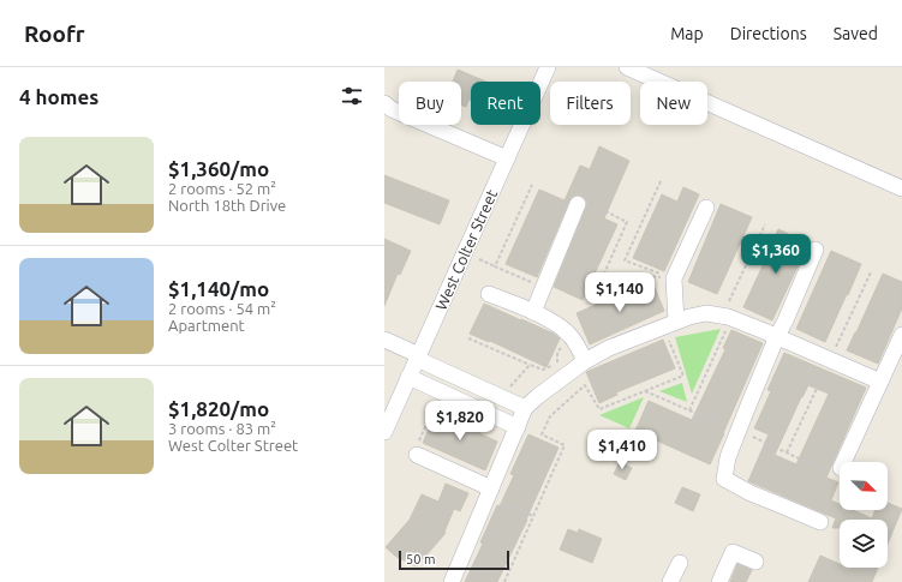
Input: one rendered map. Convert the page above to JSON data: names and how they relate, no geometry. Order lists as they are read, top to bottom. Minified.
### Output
{"streets":{"street":["West Colter Street"]},"scale_bar":"50 m","north":"bottom right","page":{"header":"Roofr","nav":["Map","Directions","Saved"],"heading":"4 homes","chip":["Buy","Rent","Filters","New"],"list":[{"name":"$1,360/mo","note":"2 rooms · 52 m² · North 18th Drive"},{"name":"$1,140/mo","note":"2 rooms · 54 m² · Apartment"},{"name":"$1,820/mo","note":"3 rooms · 83 m² · West Colter Street"}],"price":["$1,360","$1,140","$1,820","$1,410"],"scale":"50 m"}}
